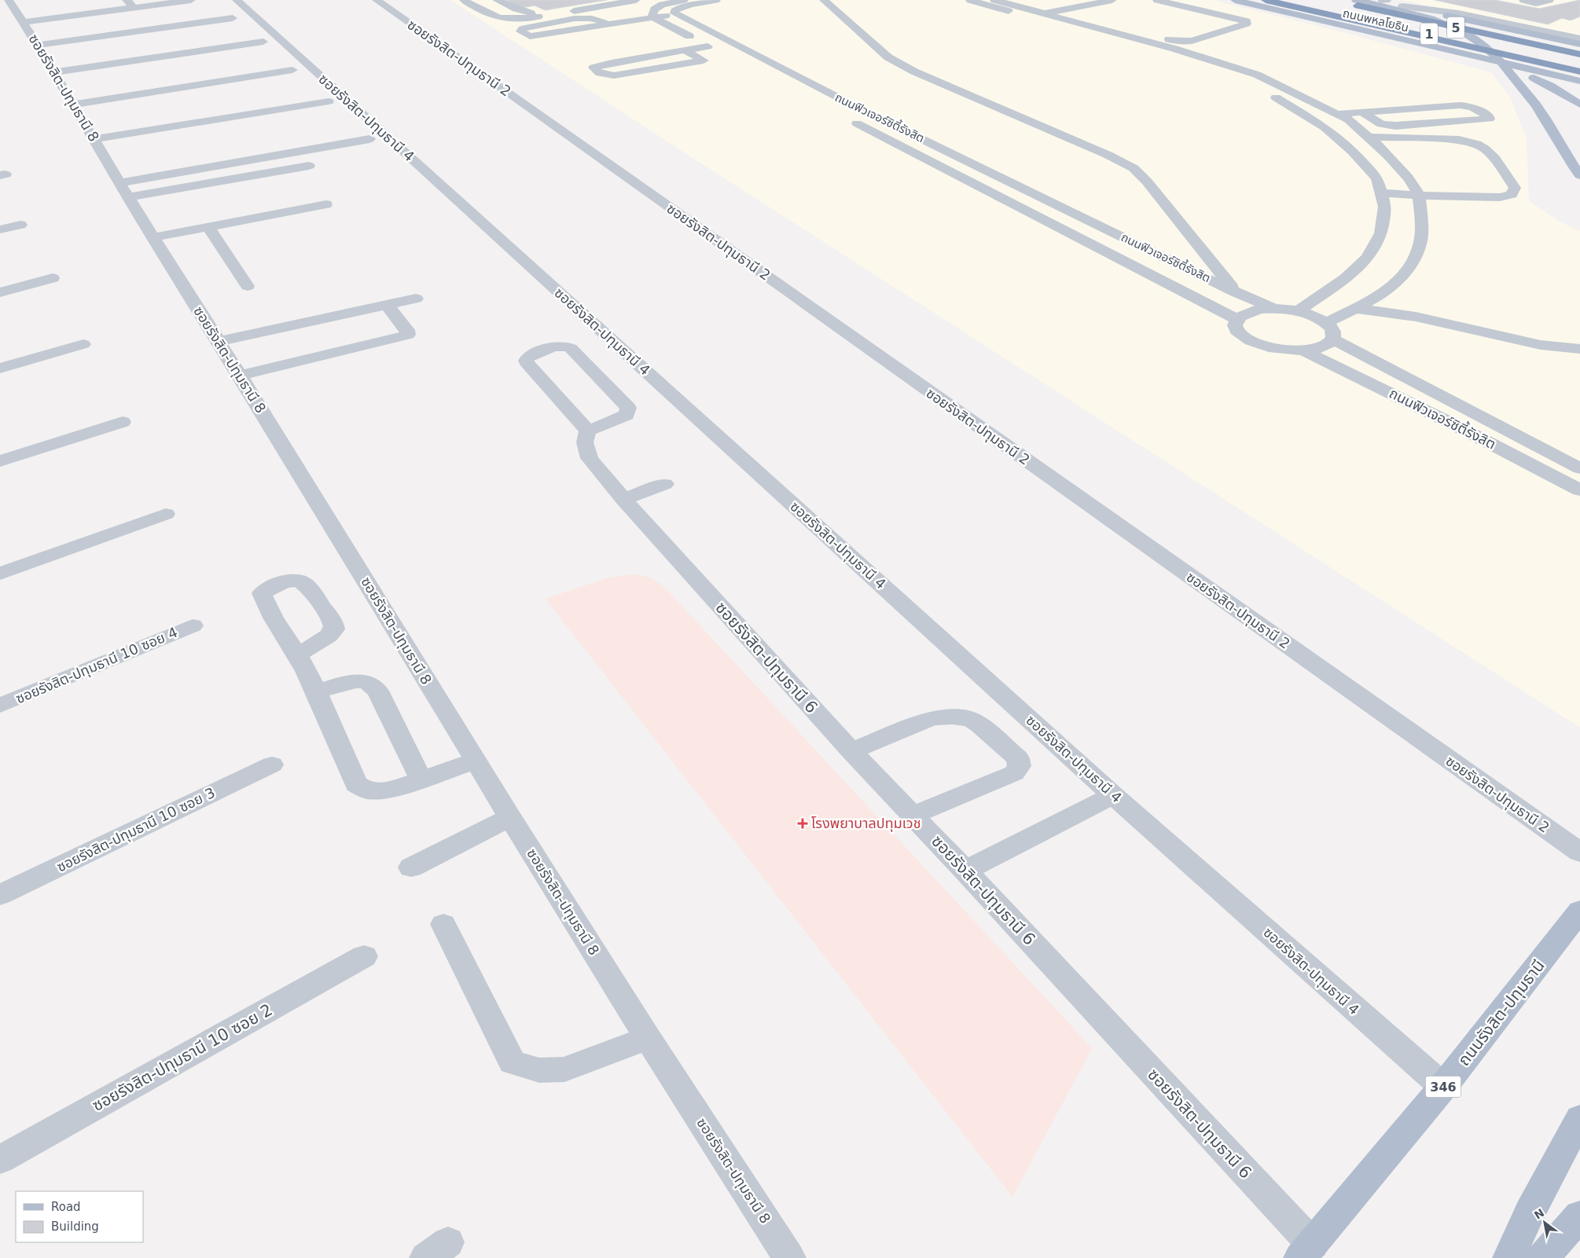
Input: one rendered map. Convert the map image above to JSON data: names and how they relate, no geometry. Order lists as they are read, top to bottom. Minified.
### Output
{"streets":{"highway":["ถนนพหลโยธิน","5","1"],"main road":["ถนนรังสิต-ปทุมธานี","346"],"street":["ซอยรังสิต-ปทุมธานี 2","ซอยรังสิต-ปทุมธานี 8","ซอยรังสิต-ปทุมธานี 4","ถนนฟิวเจอร์ซิตี้รังสิต","ซอยรังสิต-ปทุมธานี 6","ซอยรังสิต-ปทุมธานี 10 ซอย 4","ซอยรังสิต-ปทุมธานี 10 ซอย 3","ซอยรังสิต-ปทุมธานี 10 ซอย 2"]},"crossings":[["ถนนพหลโยธิน","5"],["ซอยรังสิต-ปทุมธานี 4","ถนนรังสิต-ปทุมธานี"],["ซอยรังสิต-ปทุมธานี 6","ถนนรังสิต-ปทุมธานี"]],"places":{"health":["โรงพยาบาลปทุมเวช"]},"legend":["Road","Building"],"north":"top left"}
